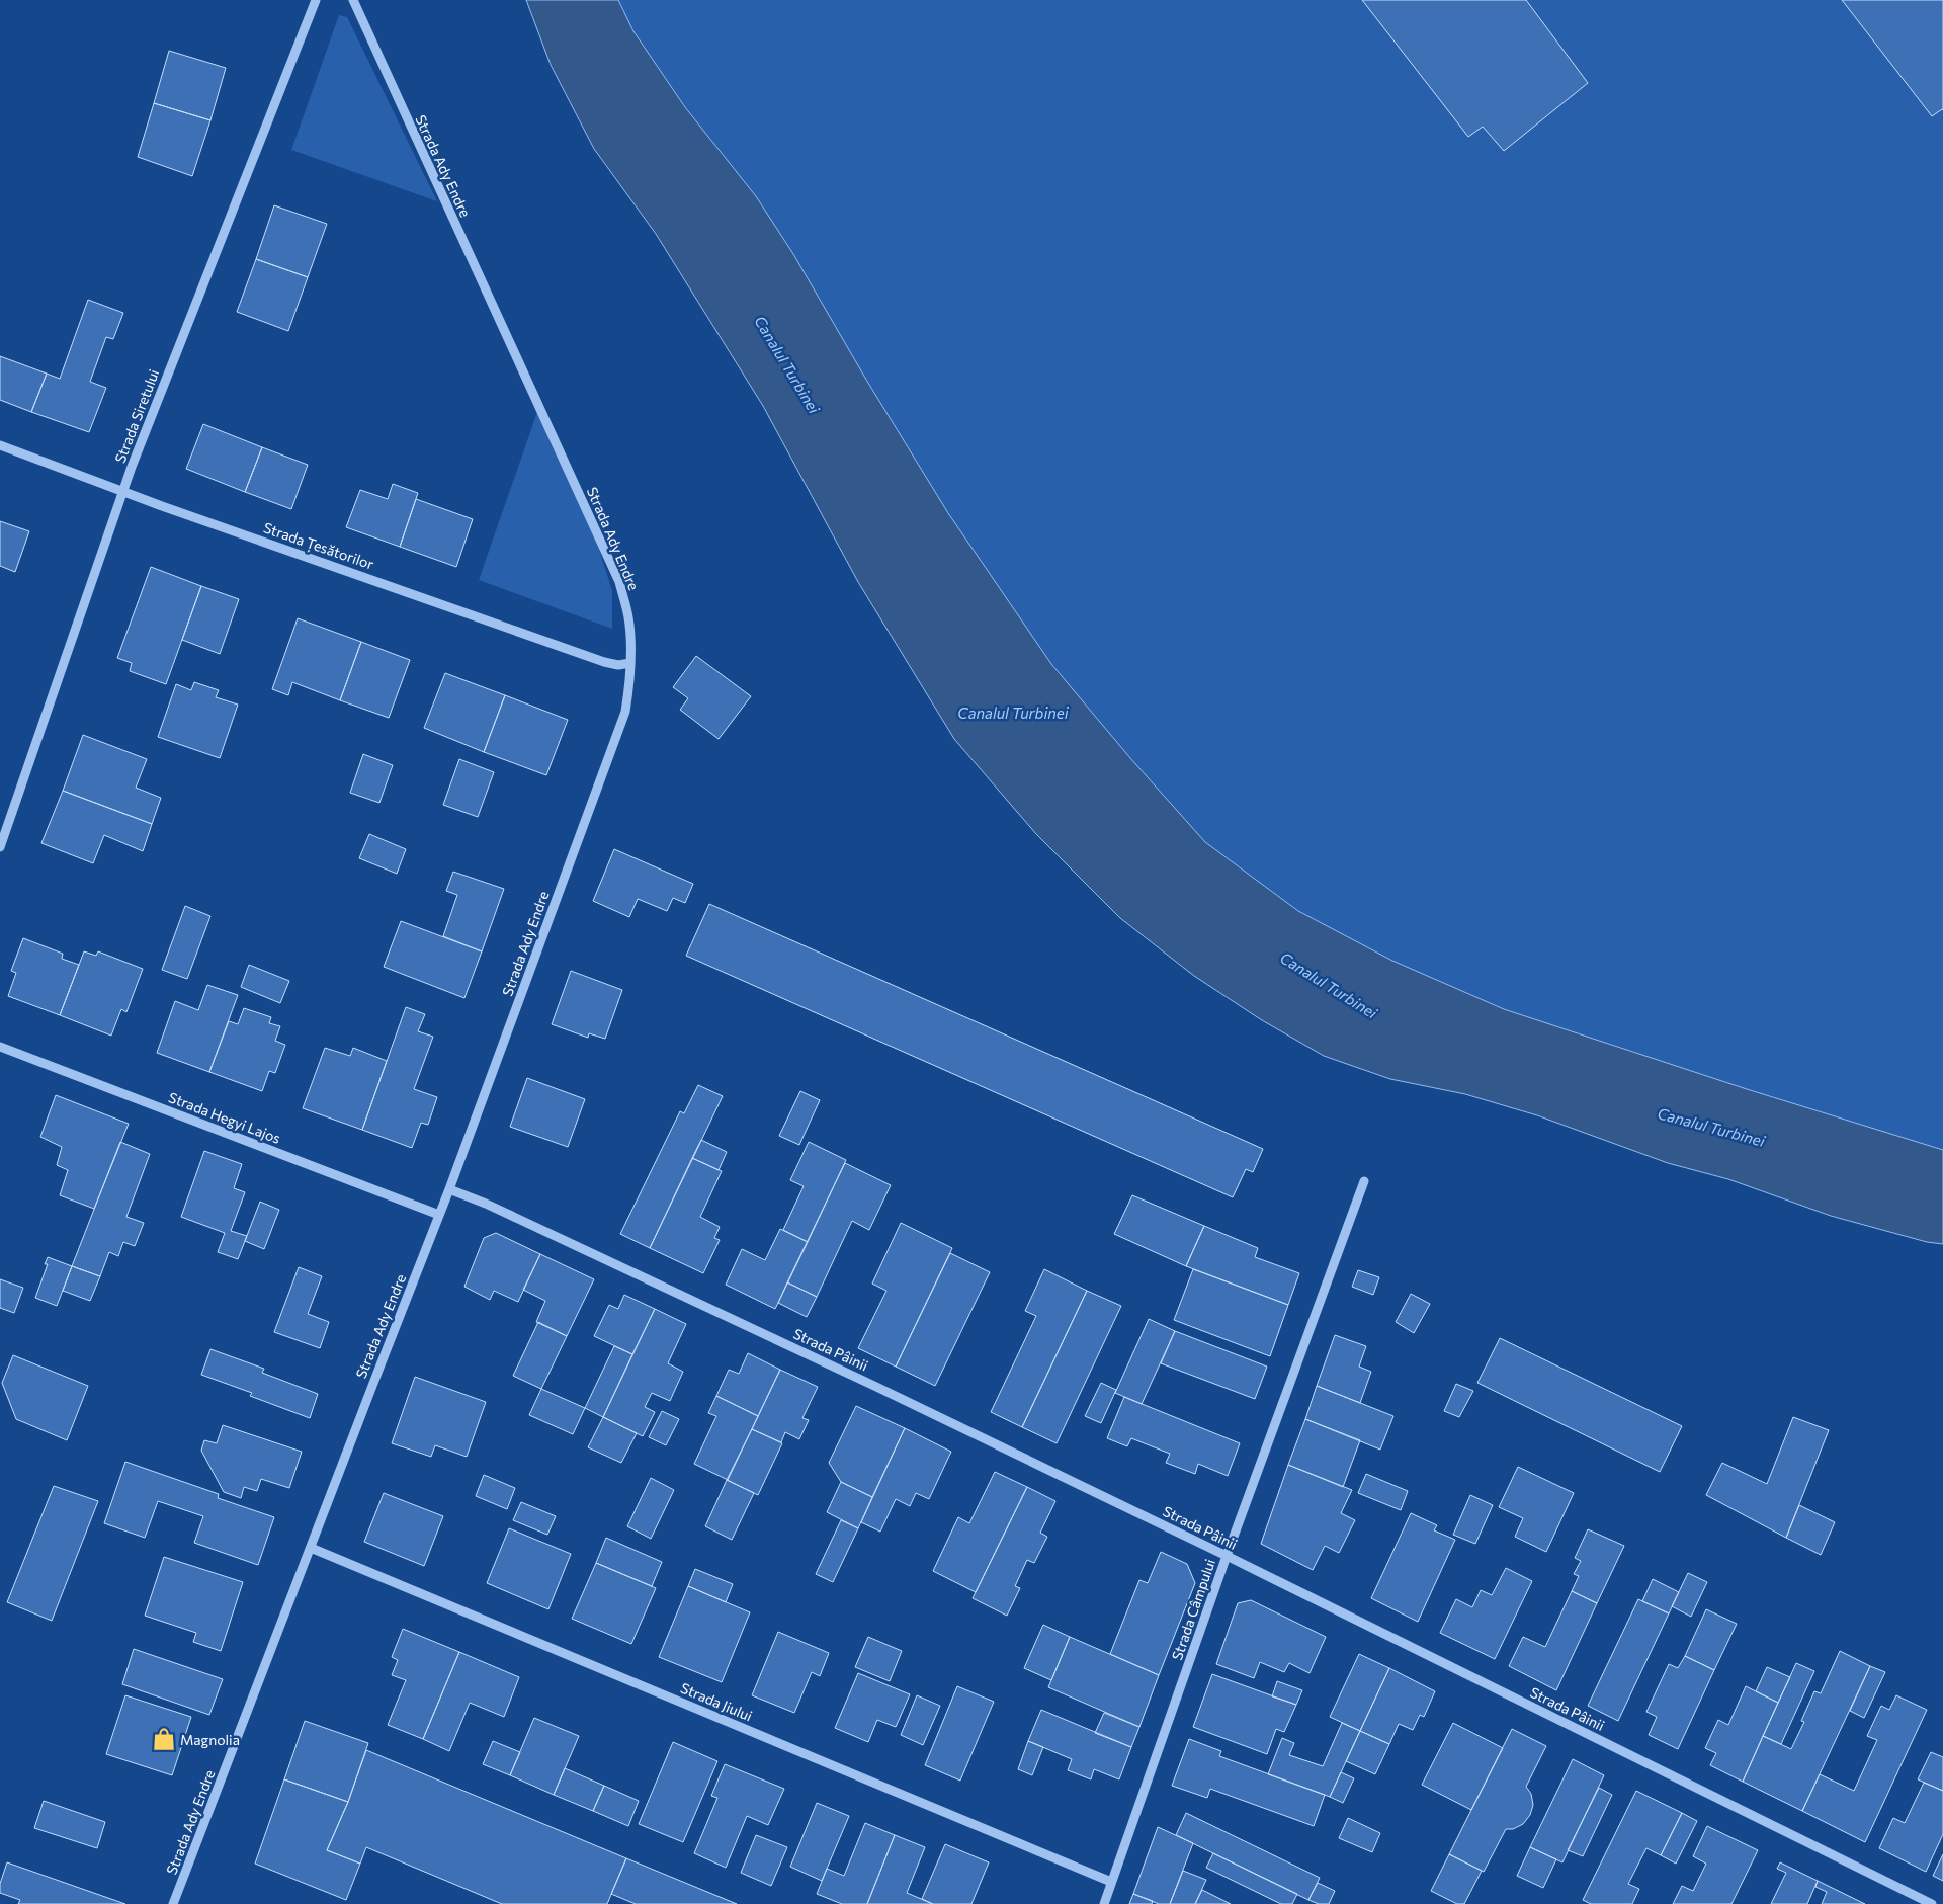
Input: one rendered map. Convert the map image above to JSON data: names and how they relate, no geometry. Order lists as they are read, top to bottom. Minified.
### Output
{"streets":{"street":["Strada Ady Endre","Strada Siretului","Strada Țesătorilor","Strada Hegyi Lajos","Strada Pâinii","Strada Câmpului","Strada Jiului"]},"crossings":[["Strada Ady Endre","Strada Țesătorilor"],["Strada Ady Endre","Strada Hegyi Lajos"],["Strada Ady Endre","Strada Pâinii"],["Strada Ady Endre","Strada Jiului"],["Strada Siretului","Strada Țesătorilor"],["Strada Pâinii","Strada Câmpului"],["Strada Câmpului","Strada Jiului"]],"water":["Canalul Turbinei"],"places":{"shop":["Magnolia"]}}
